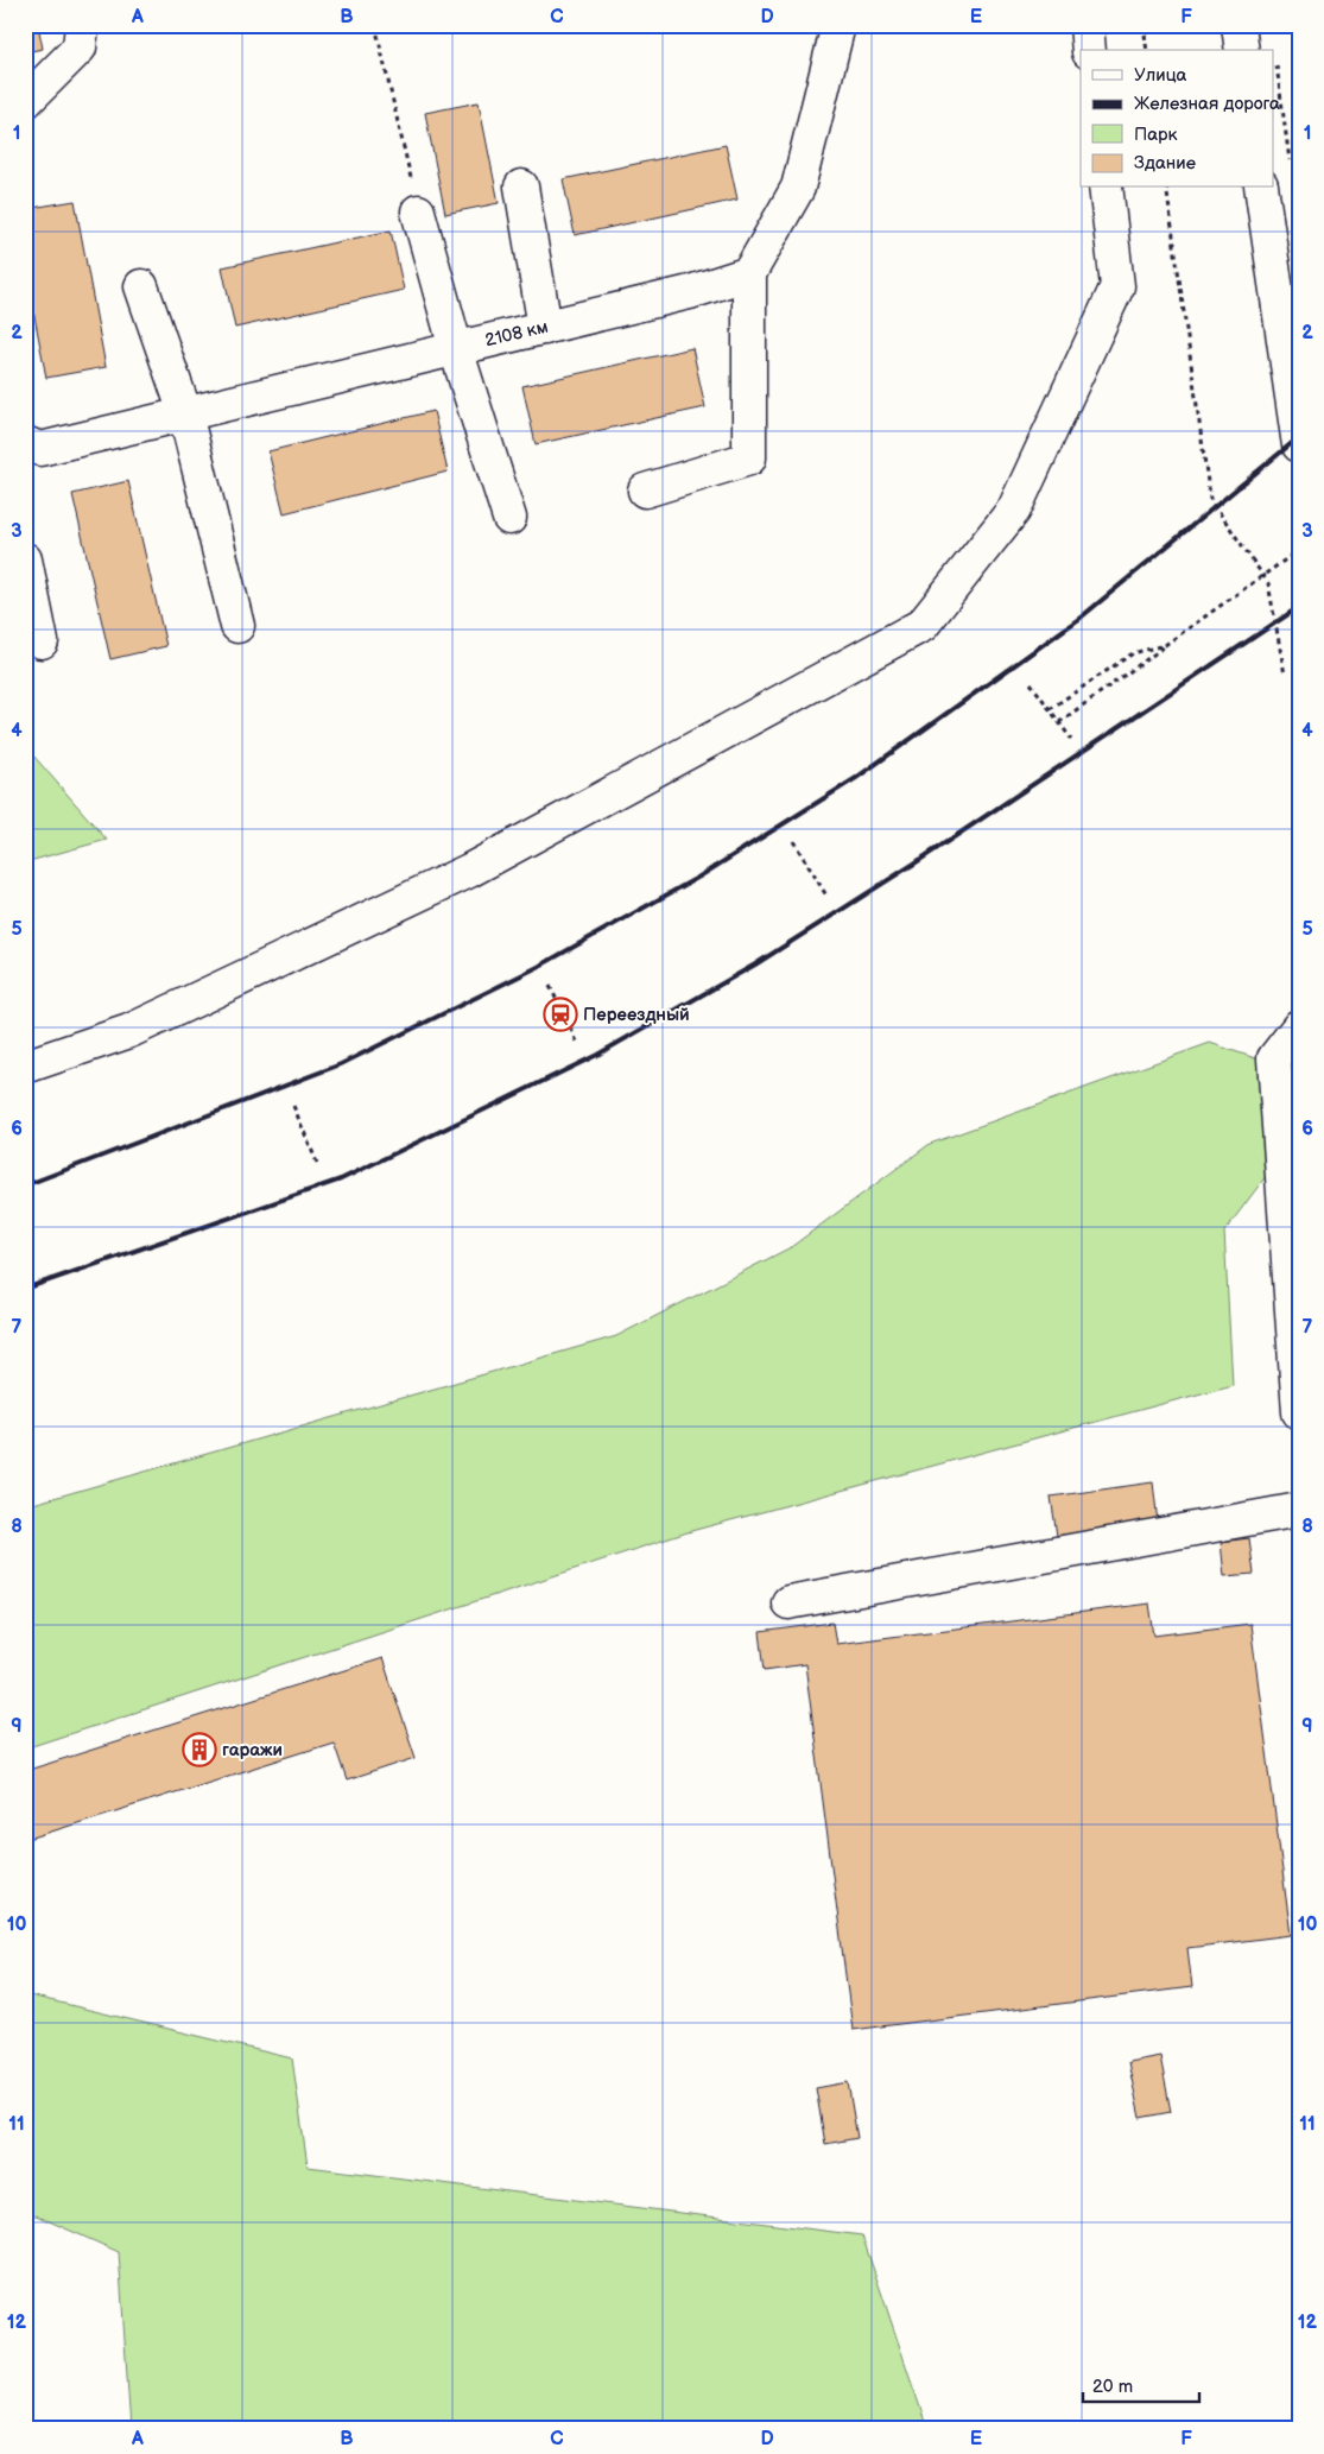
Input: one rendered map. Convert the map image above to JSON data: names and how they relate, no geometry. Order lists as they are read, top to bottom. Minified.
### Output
{"streets":{"street":["2108 км"]},"places":{"station":["Переездный"],"building":["гаражи"]},"legend":["Улица","Железная дорога","Парк","Здание"],"scale_bar":"20 m","grid":{"columns":["A","B","C","D","E","F"],"rows":["1","2","3","4","5","6","7","8","9","10","11","12"]}}
